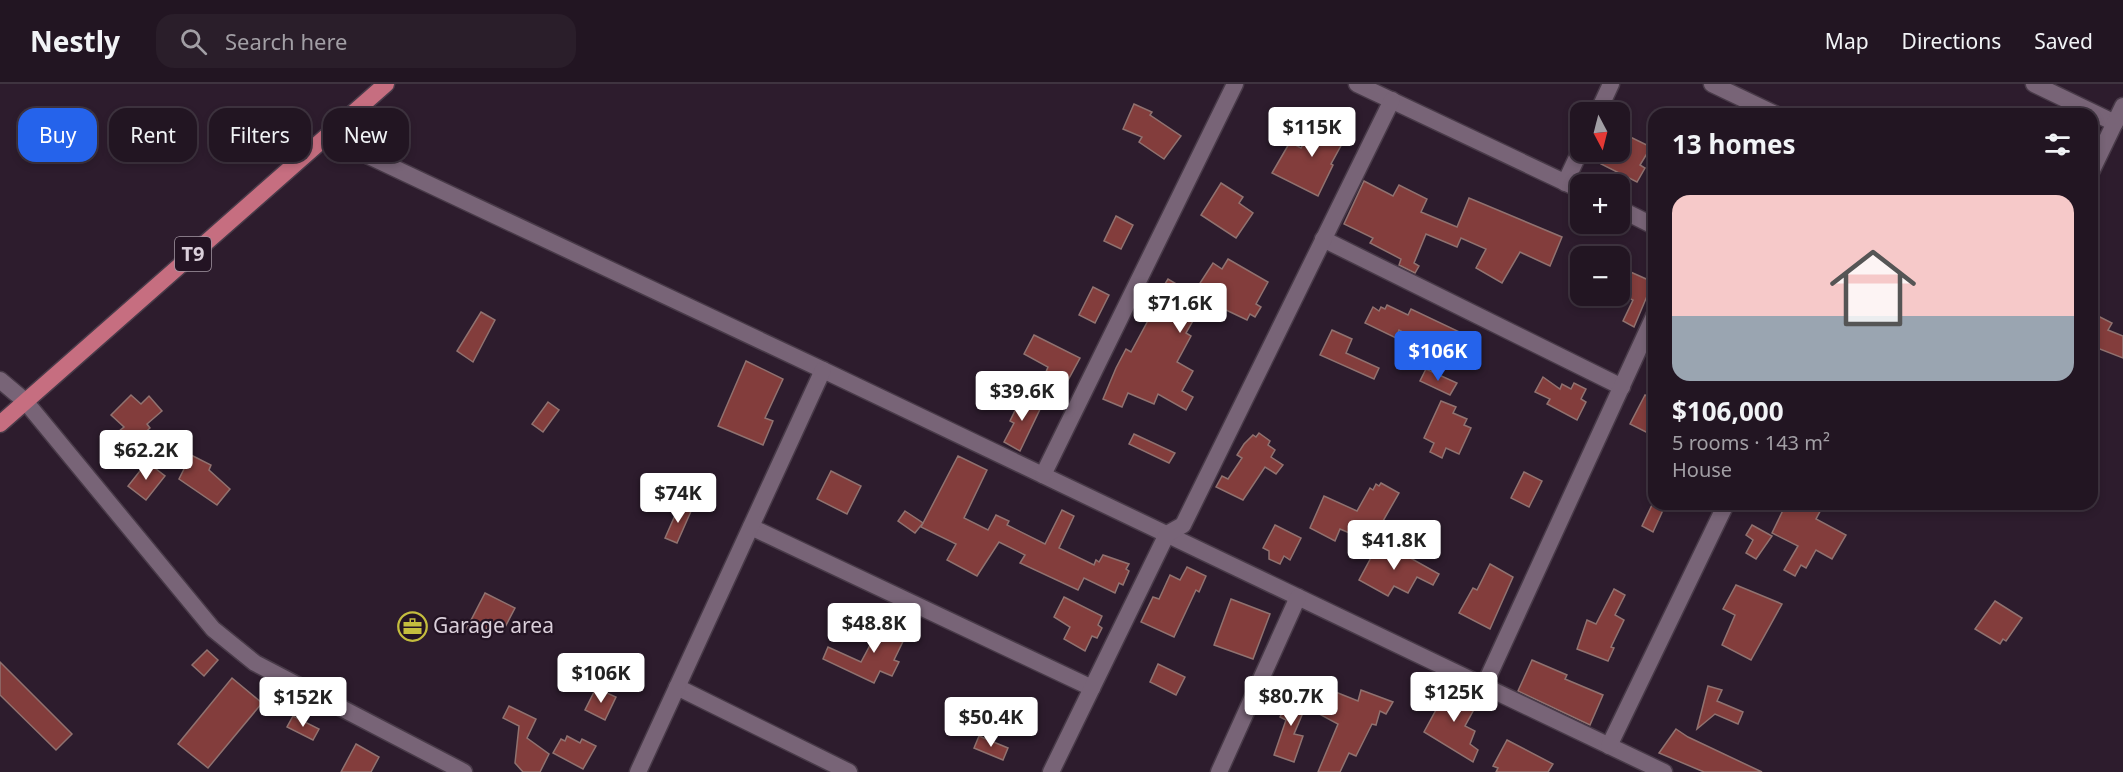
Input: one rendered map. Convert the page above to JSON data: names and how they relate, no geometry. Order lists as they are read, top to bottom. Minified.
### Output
{"streets":{"highway":["T9"]},"places":{"office":["Garage area"]},"north":"bottom","page":{"header":"Nestly","search":"Search here","nav":["Map","Directions","Saved"],"map_buttons":["+","−"],"price":["$115K","$71.6K","$106K","$39.6K","$62.2K","$74K","$41.8K","$48.8K","$106K","$125K","$80.7K","$152K","$50.4K"],"chip":["Buy","Rent","Filters","New"],"heading":"13 homes","list":[{"name":"$106,000","note":"5 rooms · 143 m² · House"}]}}
